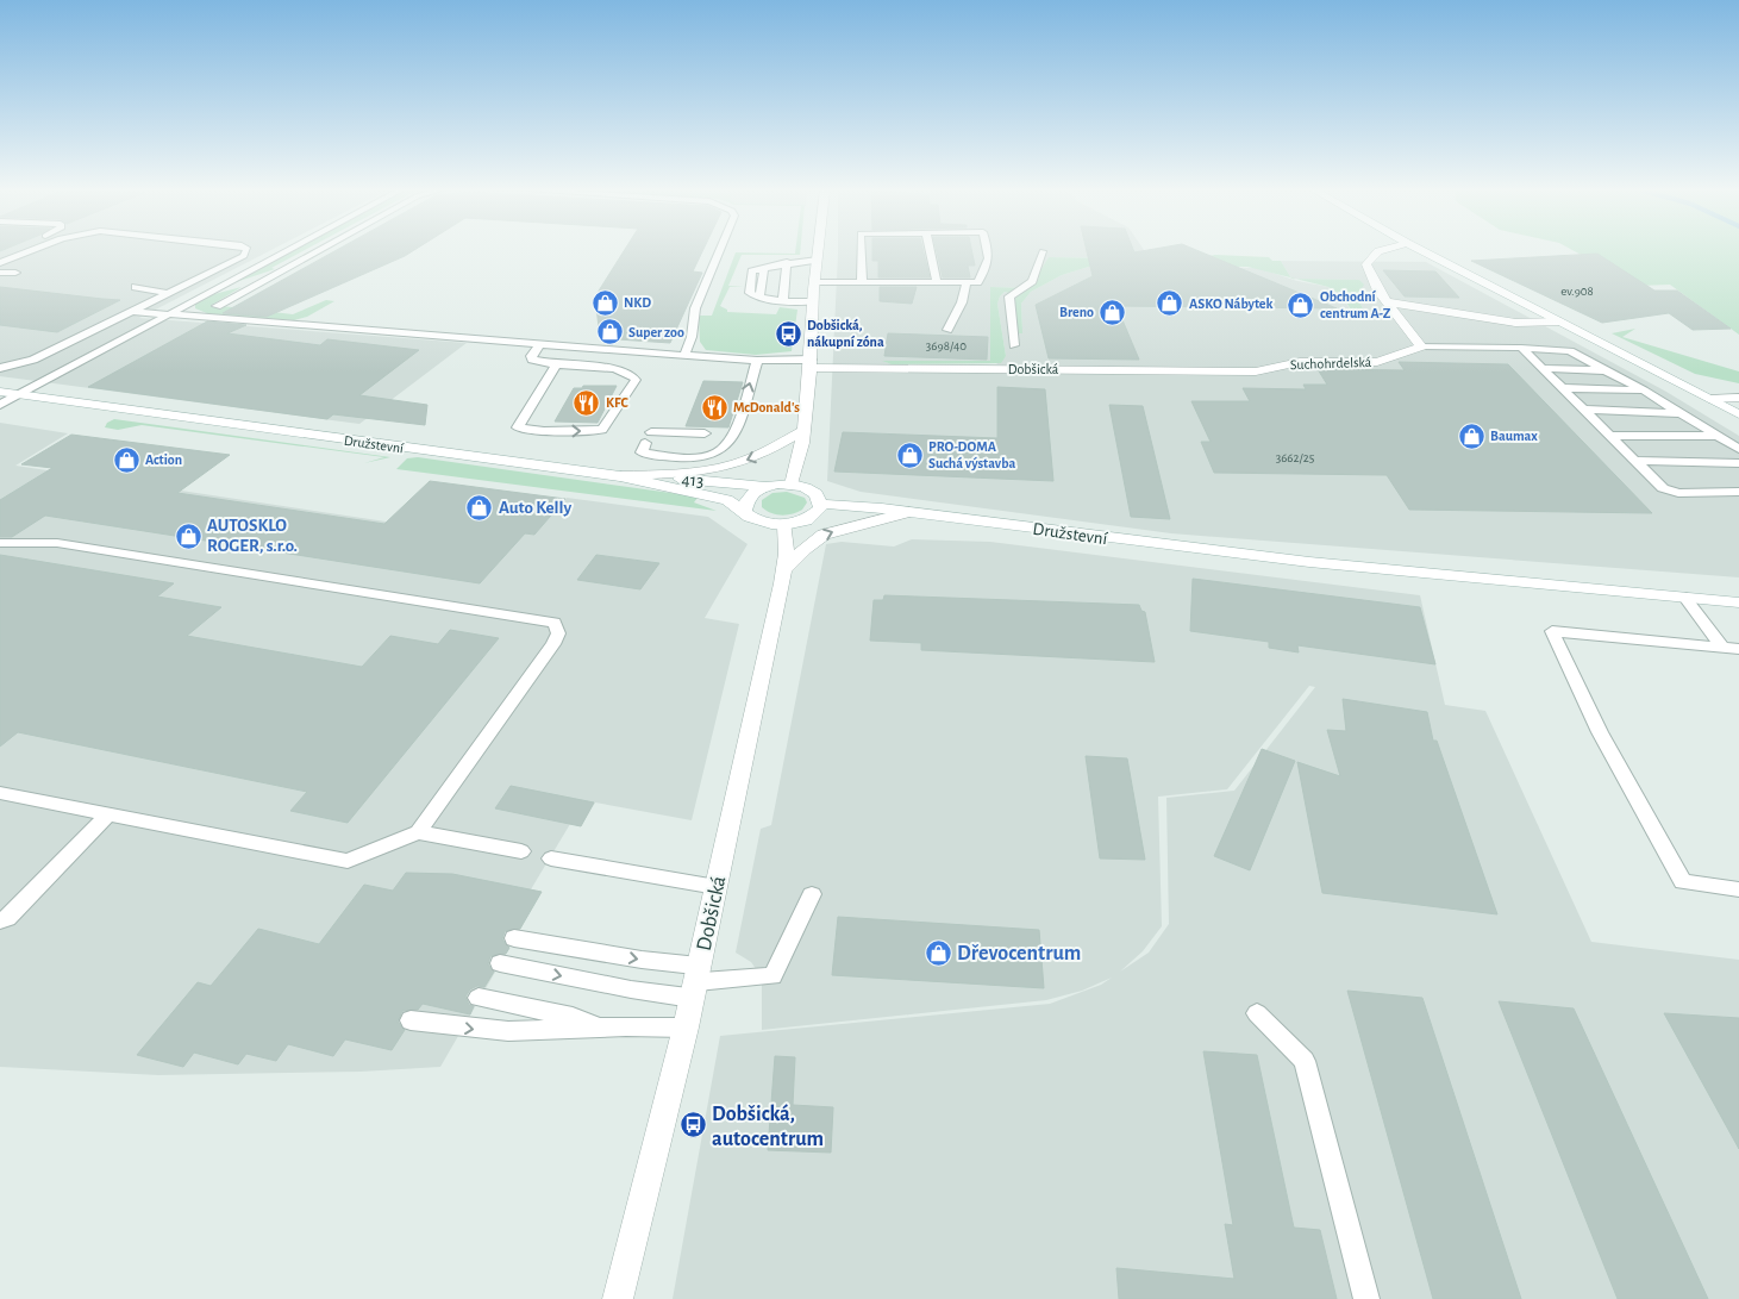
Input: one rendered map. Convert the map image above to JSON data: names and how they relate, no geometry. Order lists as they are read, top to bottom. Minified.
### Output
{"streets":{"street":["Suchohrdelská","Dobšická","Družstevní","413"]},"crossings":[["Suchohrdelská","Dobšická"],["Dobšická","Družstevní"],["Družstevní","413"]],"places":{"shop":["NKD","ASKO Nábytek","Obchodní centrum A-Z","Breno","Super zoo","Baumax","PRO-DOMA Suchá výstavba","Action","Auto Kelly","AUTOSKLO ROGER, s.r.o.","Dřevocentrum"],"bus stop":["Dobšická, nákupní zóna","Dobšická, autocentrum"],"restaurant":["KFC","McDonald's"]},"house_numbers":["ev.908","3698/40","3662/25"]}
